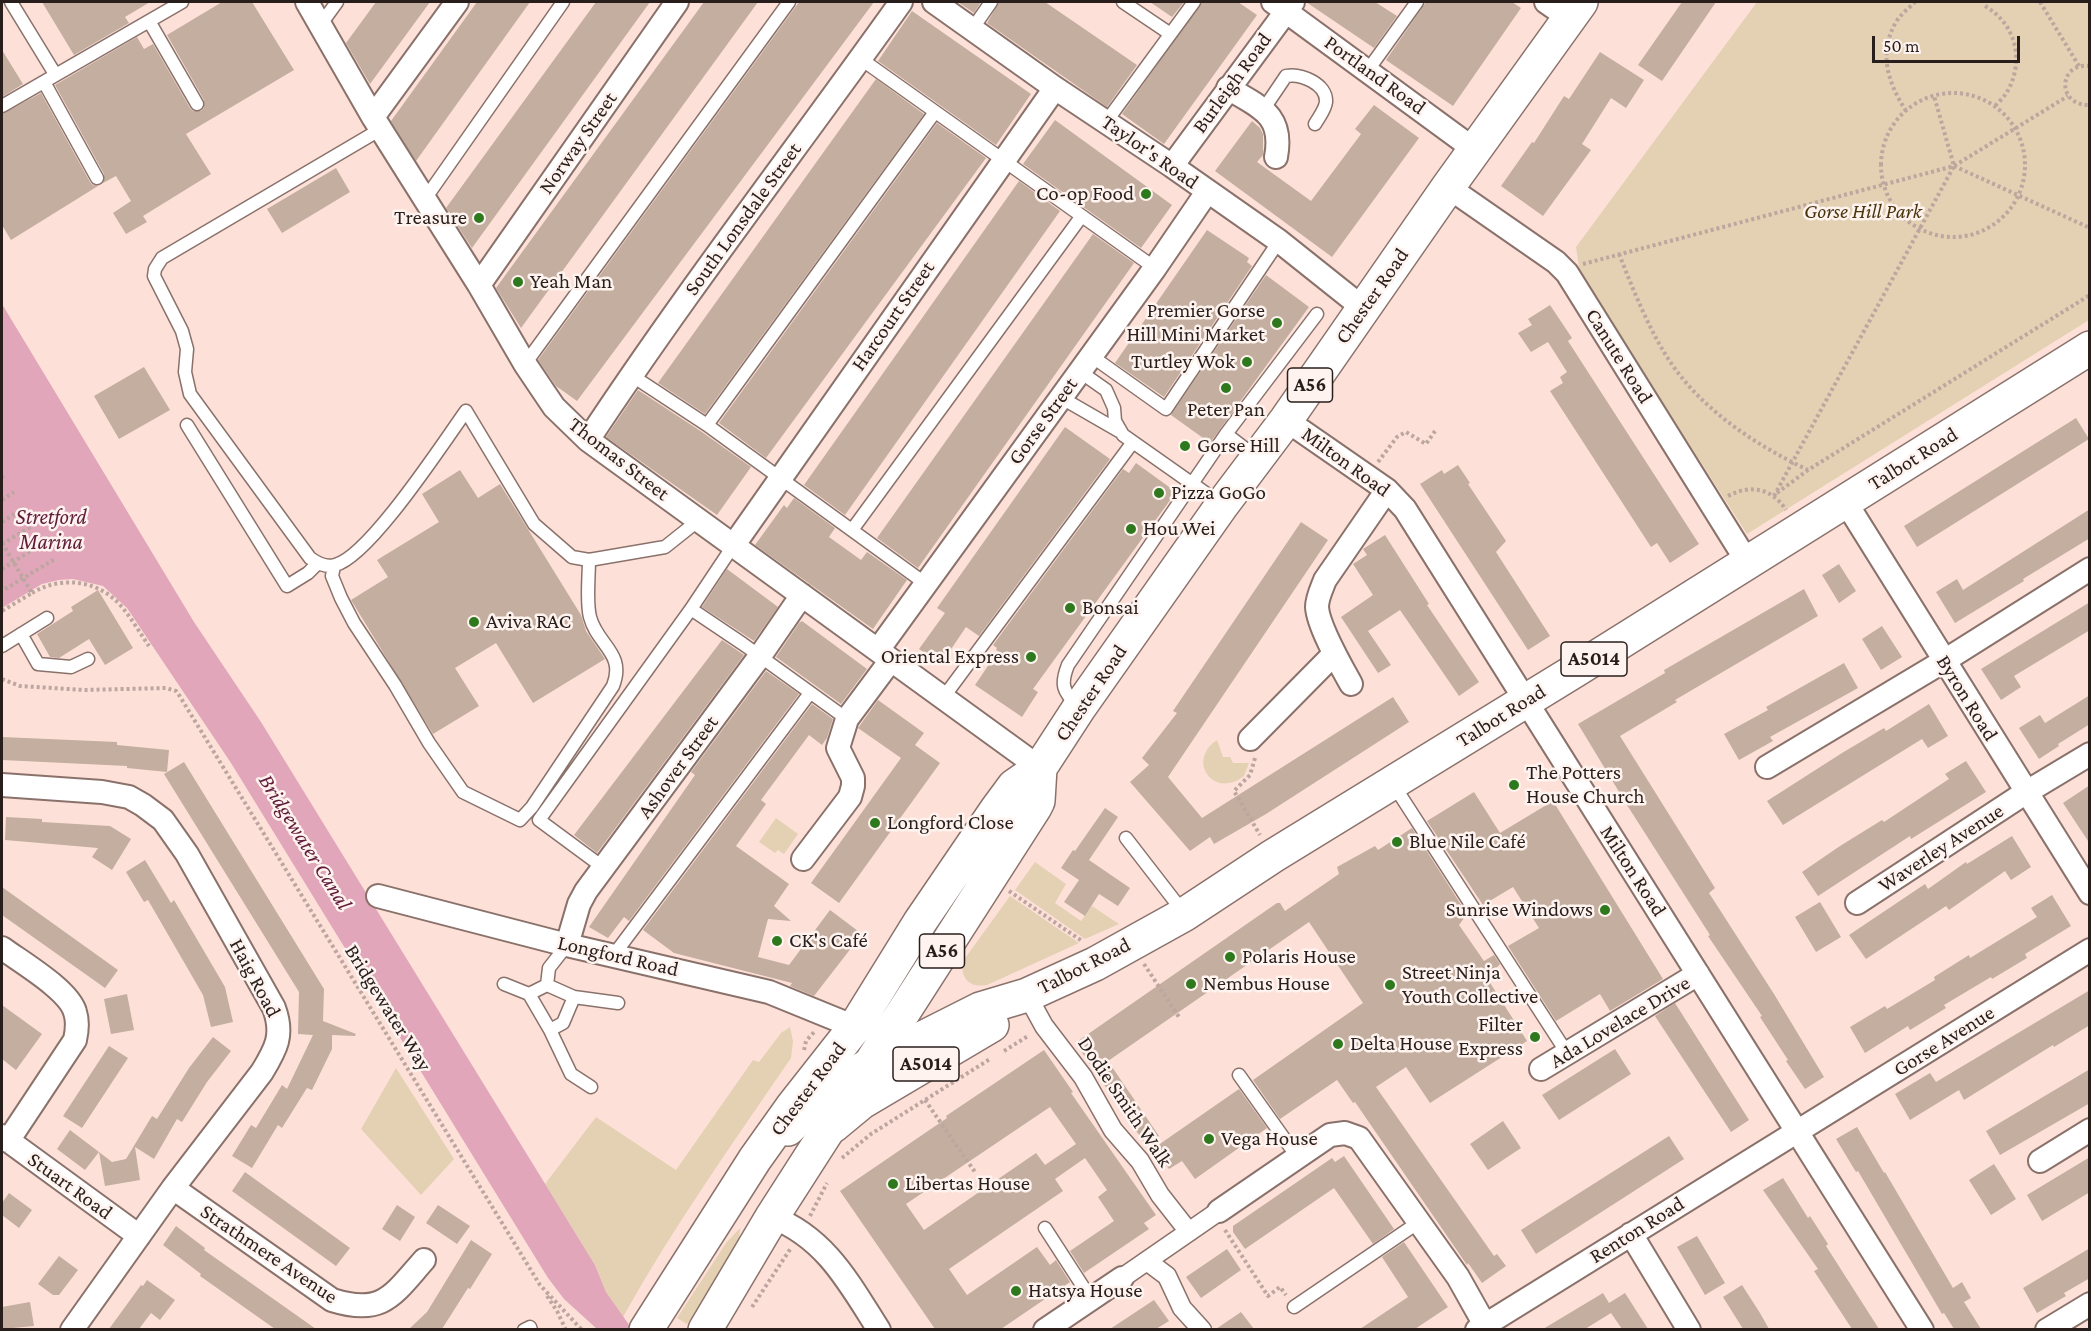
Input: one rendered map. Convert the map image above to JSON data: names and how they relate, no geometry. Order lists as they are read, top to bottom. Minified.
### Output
{"streets":{"main road":["Chester Road","A56","Talbot Road","A5014"],"street":["Portland Road","Burleigh Road","Norway Street","Taylor's Road","South Lonsdale Street","Harcourt Street","Canute Road","Gorse Street","Thomas Street","Milton Road","Byron Road","Ashover Street","Waverley Avenue","Longford Road","Haig Road","Ada Lovelace Drive","Gorse Avenue","Dodie Smith Walk","Stuart Road","Renton Road","Strathmere Avenue"],"path":["Bridgewater Way"]},"crossings":[["Portland Road","Burleigh Road"],["Portland Road","Chester Road"],["Burleigh Road","Taylor's Road"],["Norway Street","Thomas Street"],["Taylor's Road","Chester Road"],["Taylor's Road","Harcourt Street"],["Taylor's Road","Gorse Street"],["South Lonsdale Street","Thomas Street"],["Chester Road","Canute Road"],["Chester Road","Thomas Street"],["Chester Road","Talbot Road"],["Chester Road","Milton Road"],["Chester Road","Longford Road"],["Harcourt Street","Thomas Street"],["Canute Road","Talbot Road"],["Gorse Street","Thomas Street"],["Thomas Street","Ashover Street"],["Talbot Road","Milton Road"],["Talbot Road","Byron Road"],["Talbot Road","Dodie Smith Walk"],["Milton Road","Ada Lovelace Drive"],["Milton Road","Gorse Avenue"],["Milton Road","Renton Road"],["Byron Road","Waverley Avenue"],["Ashover Street","Longford Road"],["Haig Road","Stuart Road"],["Haig Road","Strathmere Avenue"],["Gorse Avenue","Renton Road"]],"water":["Stretford Marina","Bridgewater Canal"],"parks":["Gorse Hill Park"],"places":["Co-op Food","Treasure","Yeah Man","Premier Gorse Hill Mini Market","Turtley Wok","Peter Pan","Gorse Hill","Pizza GoGo","Hou Wei","Bonsai","Aviva RAC","Oriental Express","The Potters House Church","Longford Close","Blue Nile Café","Sunrise Windows","CK's Café","Polaris House","Nembus House","Street Ninja Youth Collective","Filter Express","Delta House","Vega House","Libertas House","Hatsya House"],"scale_bar":"50 m"}
